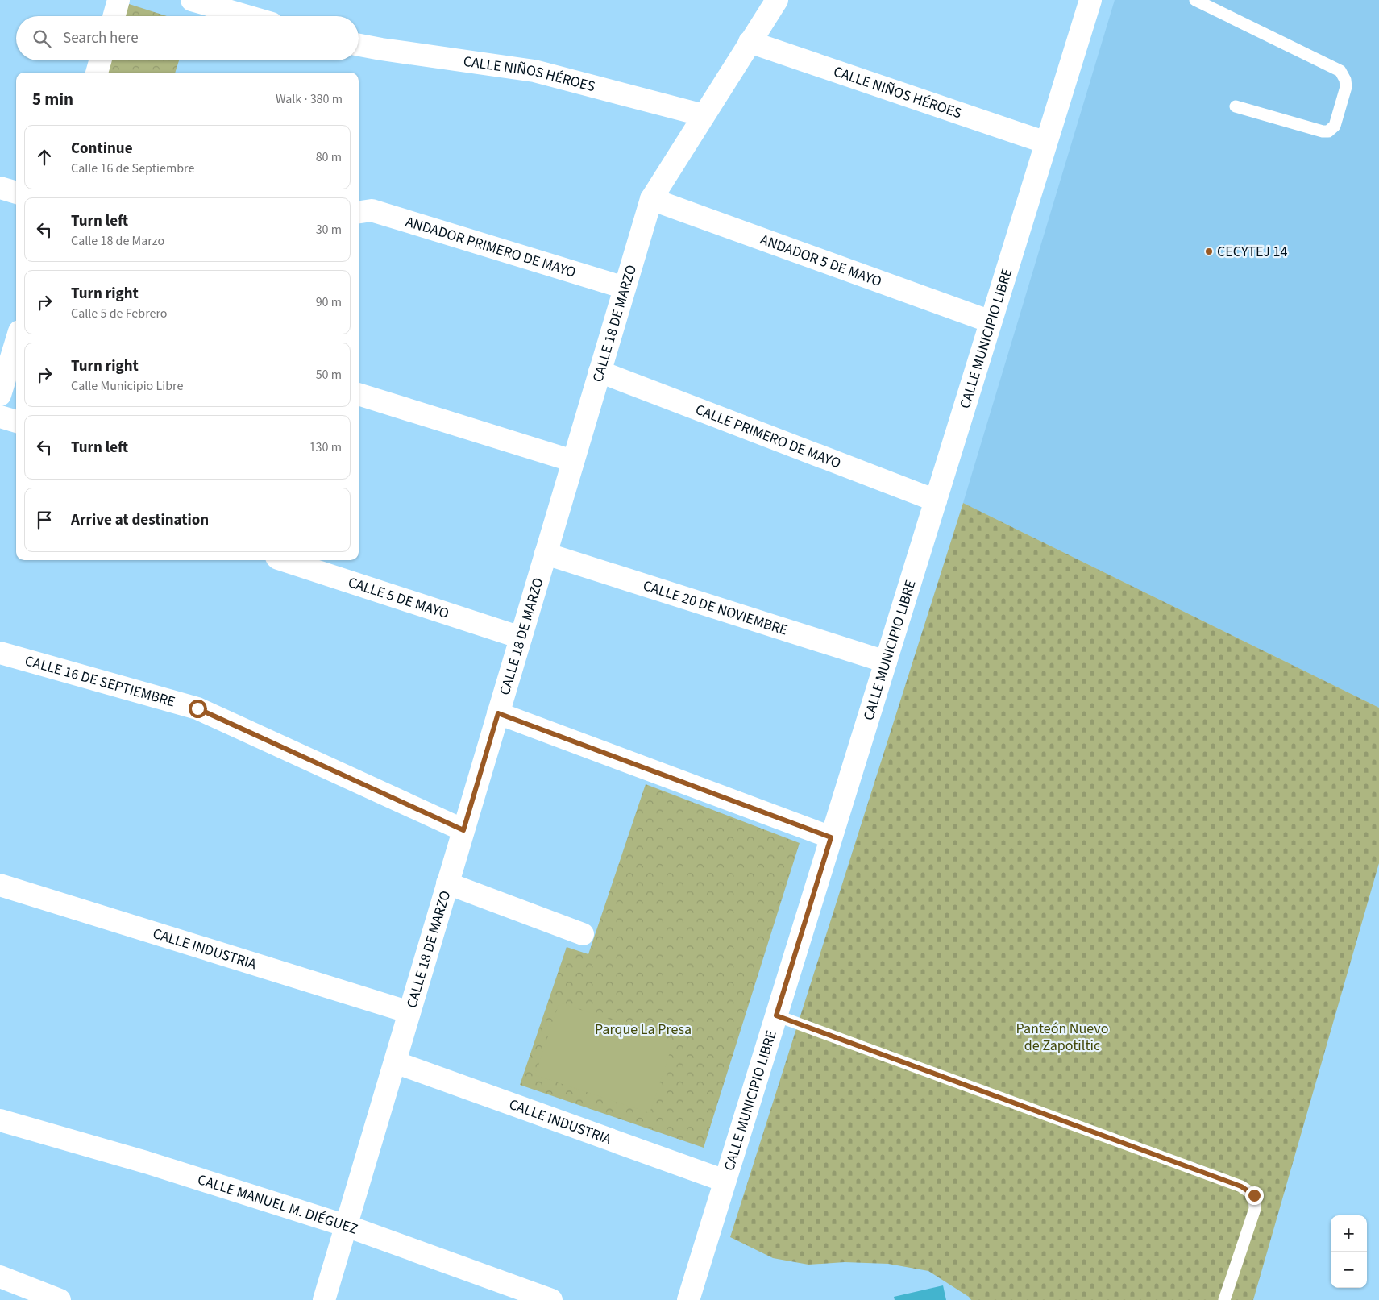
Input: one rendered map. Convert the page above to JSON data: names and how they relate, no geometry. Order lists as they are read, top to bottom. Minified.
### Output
{"streets":{"street":["CALLE NIÑOS HÉROES","ANDADOR PRIMERO DE MAYO","ANDADOR 5 DE MAYO","CALLE 18 DE MARZO","CALLE MUNICIPIO LIBRE","CALLE PRIMERO DE MAYO","CALLE 5 DE MAYO","CALLE 20 DE NOVIEMBRE","CALLE 16 DE SEPTIEMBRE","CALLE INDUSTRIA","CALLE MANUEL M. DIÉGUEZ"]},"crossings":[["CALLE NIÑOS HÉROES","CALLE 18 DE MARZO"],["CALLE NIÑOS HÉROES","CALLE MUNICIPIO LIBRE"],["ANDADOR PRIMERO DE MAYO","CALLE 18 DE MARZO"],["ANDADOR 5 DE MAYO","CALLE 18 DE MARZO"],["ANDADOR 5 DE MAYO","CALLE MUNICIPIO LIBRE"],["CALLE 18 DE MARZO","CALLE PRIMERO DE MAYO"],["CALLE 18 DE MARZO","CALLE 5 DE MAYO"],["CALLE 18 DE MARZO","CALLE 20 DE NOVIEMBRE"],["CALLE 18 DE MARZO","CALLE 16 DE SEPTIEMBRE"],["CALLE 18 DE MARZO","CALLE INDUSTRIA"],["CALLE 18 DE MARZO","CALLE MANUEL M. DIÉGUEZ"],["CALLE MUNICIPIO LIBRE","CALLE PRIMERO DE MAYO"],["CALLE MUNICIPIO LIBRE","CALLE 20 DE NOVIEMBRE"],["CALLE MUNICIPIO LIBRE","CALLE INDUSTRIA"]],"parks":["Panteón Nuevo de Zapotiltic","Parque La Presa"],"places":["CECYTEJ 14"],"page":{"search":"Search here","heading":["5 min","Walk · 380 m"],"list":[["Continue","Calle 16 de Septiembre","80 m"],["Turn left","Calle 18 de Marzo","30 m"],["Turn right","Calle 5 de Febrero","90 m"],["Turn right","Calle Municipio Libre","50 m"],["Turn left","130 m"],"Arrive at destination"],"map_buttons":["+","−"]}}
